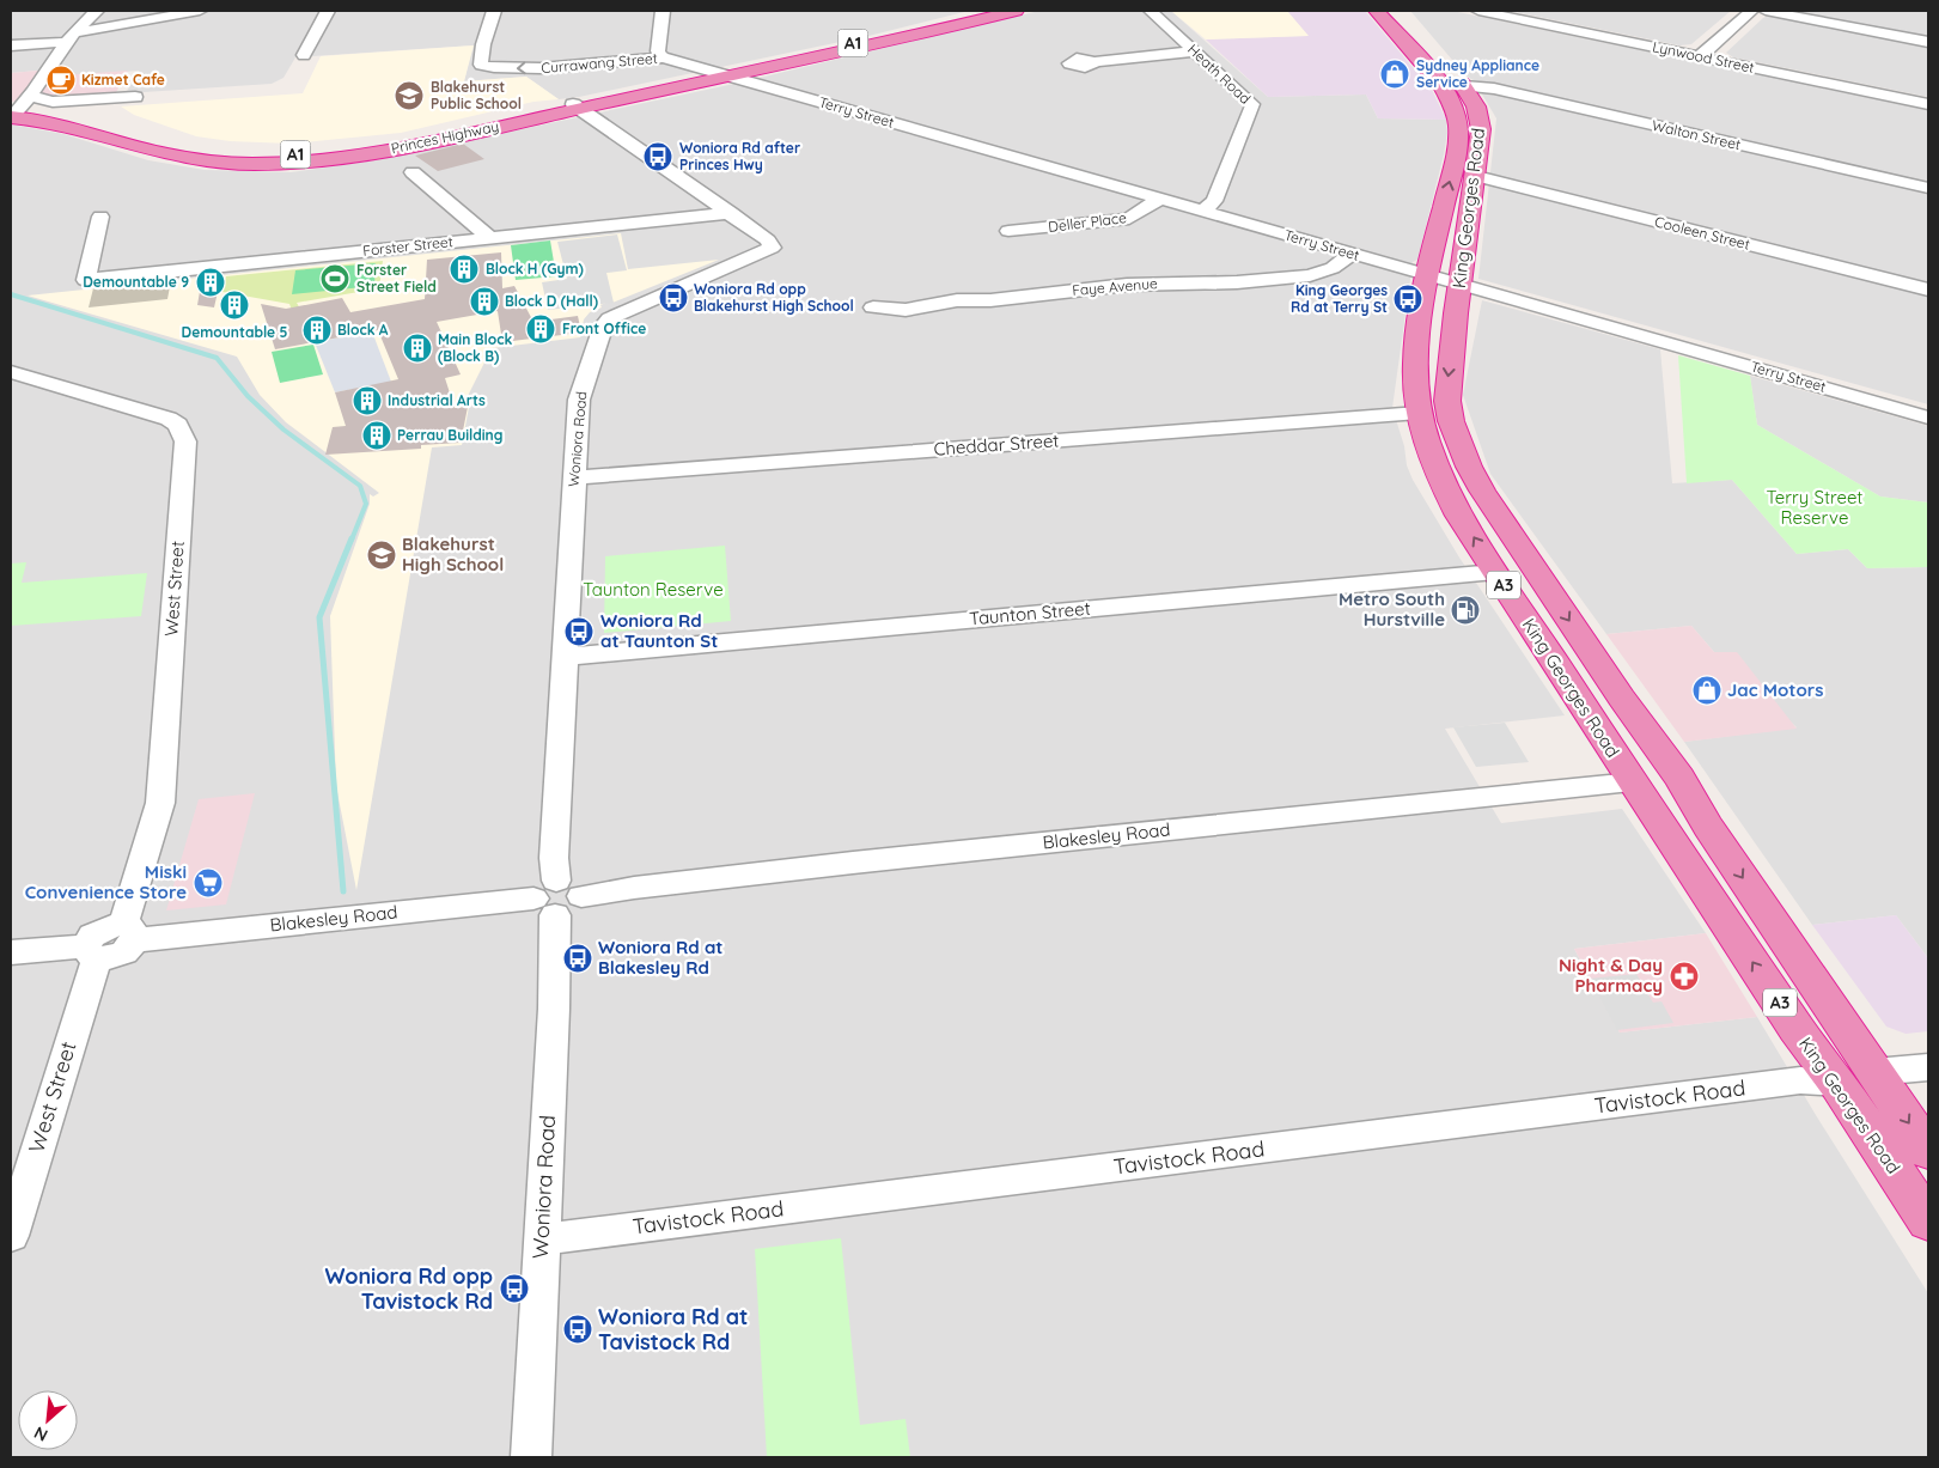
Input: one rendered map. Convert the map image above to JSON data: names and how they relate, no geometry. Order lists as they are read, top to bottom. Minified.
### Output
{"streets":{"highway":["A1","Princes Highway","King Georges Road","A3"],"street":["Lynwood Street","Currawang Street","Heath Road","Terry Street","Walton Street","Deller Place","Cooleen Street","Forster Street","Faye Avenue","Woniora Road","Cheddar Street","West Street","Taunton Street","Blakesley Road","Tavistock Road"]},"crossings":[["Currawang Street","Terry Street"],["Currawang Street","Princes Highway"],["Heath Road","Terry Street"],["Terry Street","Princes Highway"],["Terry Street","King Georges Road"],["Terry Street","Deller Place"],["Terry Street","Faye Avenue"],["Walton Street","King Georges Road"],["Princes Highway","Woniora Road"],["King Georges Road","Cooleen Street"],["King Georges Road","Cheddar Street"],["King Georges Road","Taunton Street"],["King Georges Road","Blakesley Road"],["King Georges Road","Tavistock Road"],["Forster Street","Woniora Road"],["Woniora Road","Cheddar Street"],["Woniora Road","Taunton Street"],["Woniora Road","Blakesley Road"],["Woniora Road","Tavistock Road"],["West Street","Blakesley Road"]],"parks":["Terry Street Reserve","Taunton Reserve"],"places":{"shop":["Sydney Appliance Service","Jac Motors"],"cafe":["Kizmet Cafe"],"school or university":["Blakehurst Public School","Blakehurst High School"],"bus stop":["Woniora Rd after Princes Hwy","Woniora Rd opp Blakehurst High School","King Georges Rd at Terry St","Woniora Rd at Taunton St","Woniora Rd at Blakesley Rd","Woniora Rd opp Tavistock Rd","Woniora Rd at Tavistock Rd"],"building":["Block H (Gym)","Demountable 9","Block D (Hall)","Demountable 5","Front Office","Block A","Main Block (Block B)","Industrial Arts","Perrau Building"],"sports":["Forster Street Field"],"fuel station":["Metro South Hurstville"],"supermarket":["Miski Convenience Store"],"pharmacy":["Night & Day Pharmacy"]},"north":"bottom left"}
